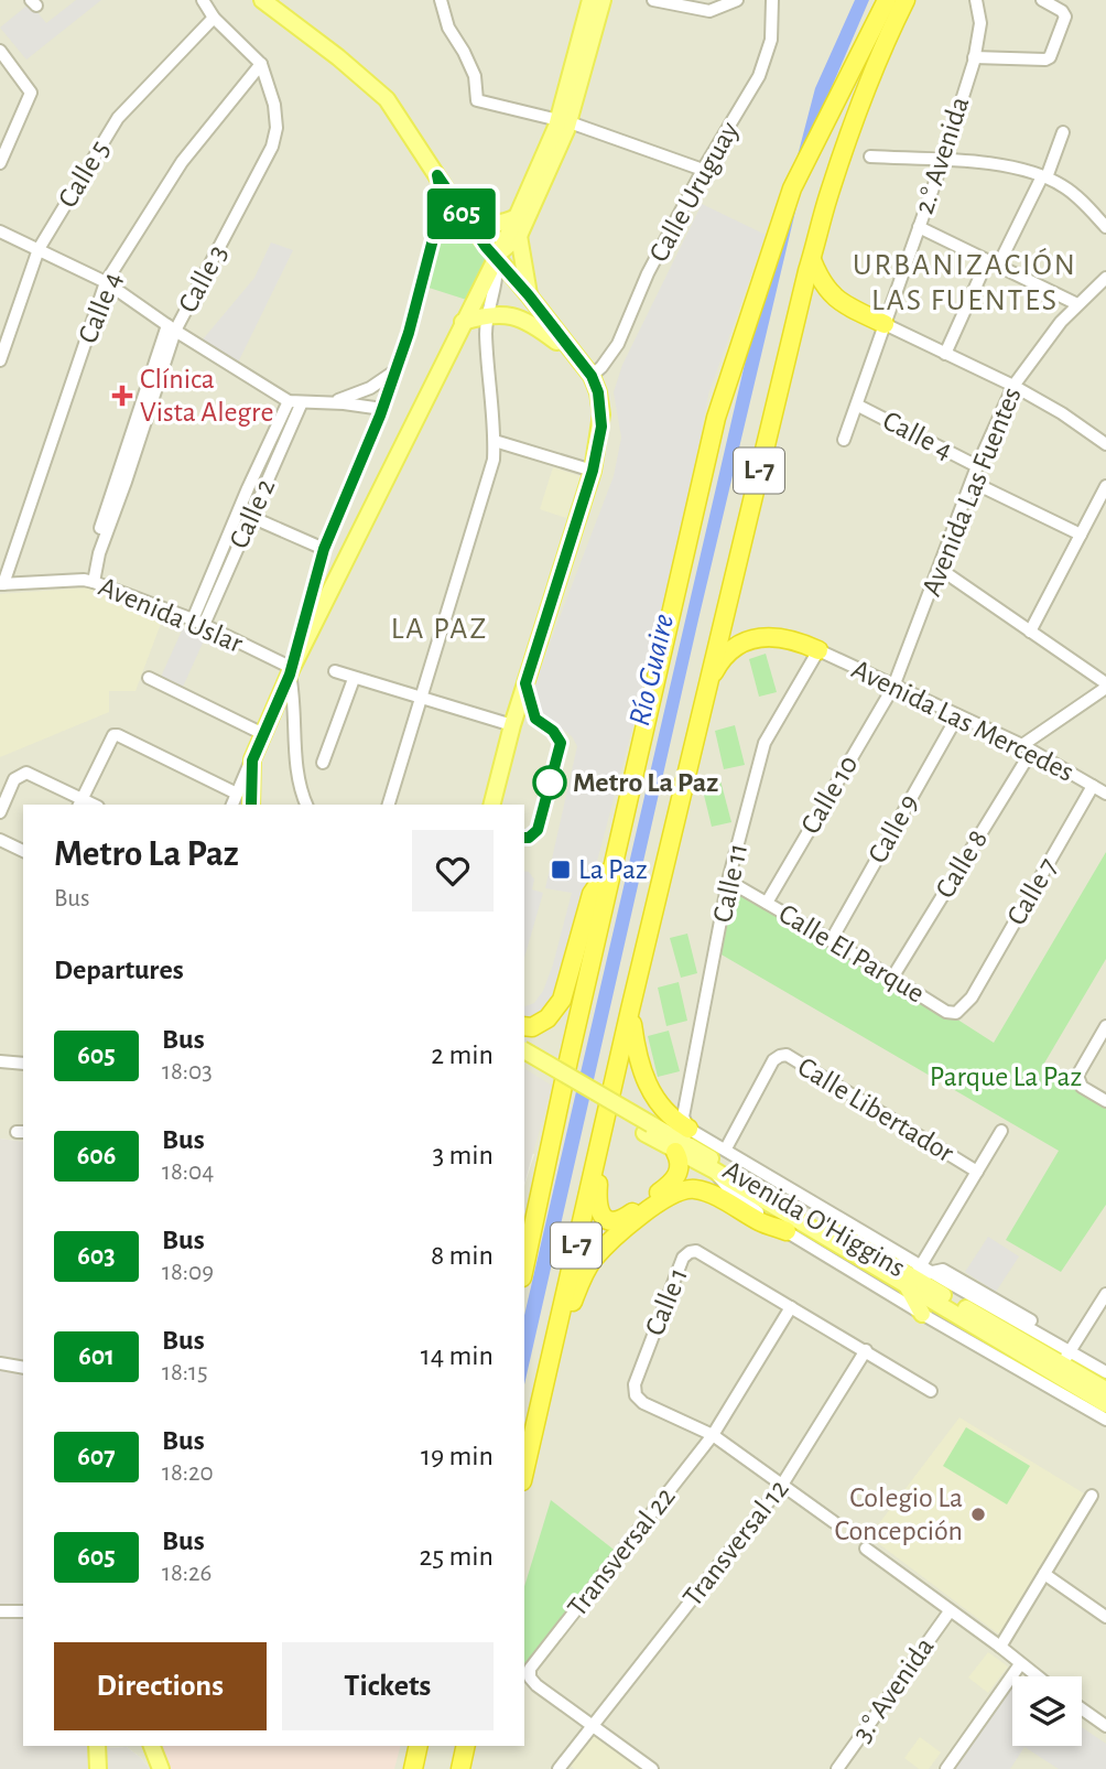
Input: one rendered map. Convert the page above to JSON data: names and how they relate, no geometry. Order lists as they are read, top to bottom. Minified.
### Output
{"streets":{"highway":["L-7"],"main road":["Avenida O'Higgins"],"street":["2.° Avenida","Calle 5","Calle Uruguay","Calle 3","Calle 4","Avenida Las Fuentes","Calle 2","Avenida Uslar","Avenida Las Mercedes","Calle 10","Calle 9","Calle 8","Calle 11","Calle 7","Calle El Parque","Calle Libertador","Calle 1","Transversal 12","Transversal 22","3.° Avenida"]},"crossings":[["2.° Avenida","Calle 4"],["Calle 5","Calle 3"],["Calle 3","Calle 4"],["Calle 3","Avenida Uslar"],["Calle 4","Avenida Las Fuentes"],["Calle 4","Avenida Uslar"],["Avenida Las Fuentes","Avenida Las Mercedes"],["Avenida Las Fuentes","Calle 10"],["Calle 2","Avenida Uslar"],["Avenida Las Mercedes","Calle 10"],["Avenida Las Mercedes","Calle 9"],["Avenida Las Mercedes","Calle 8"],["Avenida Las Mercedes","Calle 11"],["Avenida Las Mercedes","Calle 7"],["Calle 10","Calle El Parque"],["Calle 9","Calle El Parque"],["Calle 8","Calle El Parque"],["Calle 11","Calle El Parque"],["Calle 11","Avenida O'Higgins"],["Calle 7","Calle El Parque"],["Calle Libertador","Avenida O'Higgins"],["Calle 1","Transversal 12"],["Calle 1","Transversal 22"],["Transversal 12","Transversal 22"]],"districts":["URBANIZACIÓN LAS FUENTES","LA PAZ"],"water":["Río Guaire"],"parks":["Parque La Paz"],"places":{"health":["Clínica Vista Alegre"],"other":["Metro La Paz","Colegio La Concepción"],"transit":["La Paz"]},"lines":["bus line 605"],"page":{"on_map":"605","heading":[["Metro La Paz","Bus"],"Departures"],"list":[{"mark":"605","name":"Bus","note":"18:03","value":"2 min"},{"mark":"606","name":"Bus","note":"18:04","value":"3 min"},{"mark":"603","name":"Bus","note":"18:09","value":"8 min"},{"mark":"601","name":"Bus","note":"18:15","value":"14 min"},{"mark":"607","name":"Bus","note":"18:20","value":"19 min"},{"mark":"605","name":"Bus","note":"18:26","value":"25 min"}],"buttons":["Directions","Tickets"]}}
